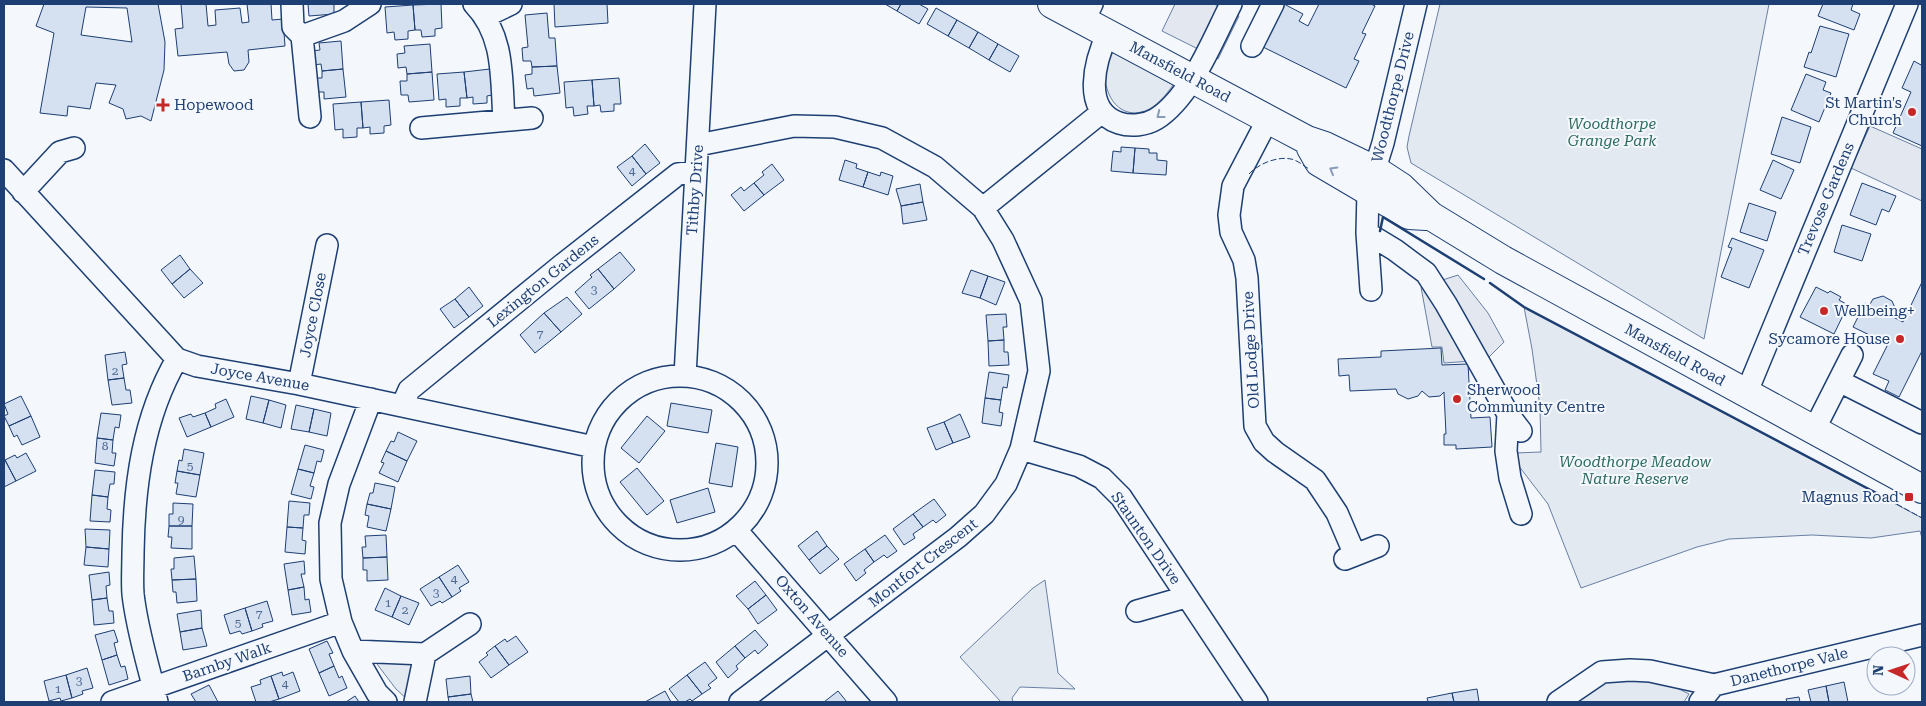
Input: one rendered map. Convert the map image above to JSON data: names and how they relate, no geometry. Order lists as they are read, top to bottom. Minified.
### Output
{"streets":{"highway":["Mansfield Road"],"street":["Woodthorpe Drive","Tithby Drive","Trevose Gardens","Lexington Gardens","Joyce Close","Old Lodge Drive","Joyce Avenue","Staunton Drive","Montfort Crescent","Oxton Avenue","Barnby Walk","Danethorpe Vale"]},"crossings":[["Mansfield Road","Woodthorpe Drive"],["Mansfield Road","Trevose Gardens"],["Mansfield Road","Old Lodge Drive"],["Tithby Drive","Lexington Gardens"],["Tithby Drive","Joyce Avenue"],["Tithby Drive","Montfort Crescent"],["Tithby Drive","Oxton Avenue"],["Lexington Gardens","Joyce Avenue"],["Joyce Close","Joyce Avenue"],["Joyce Avenue","Oxton Avenue"],["Staunton Drive","Montfort Crescent"],["Montfort Crescent","Oxton Avenue"]],"parks":["Woodthorpe Grange Park","Woodthorpe Meadow Nature Reserve"],"places":{"health":["Hopewood"],"other":["St Martin's Church","Wellbeing+","Sycamore House","Sherwood Community Centre"],"transit":["Magnus Road"]},"house_numbers":["4","3","7","2","8","5","9","4","3","1","2","7","5","3","4","1"],"north":"left"}
